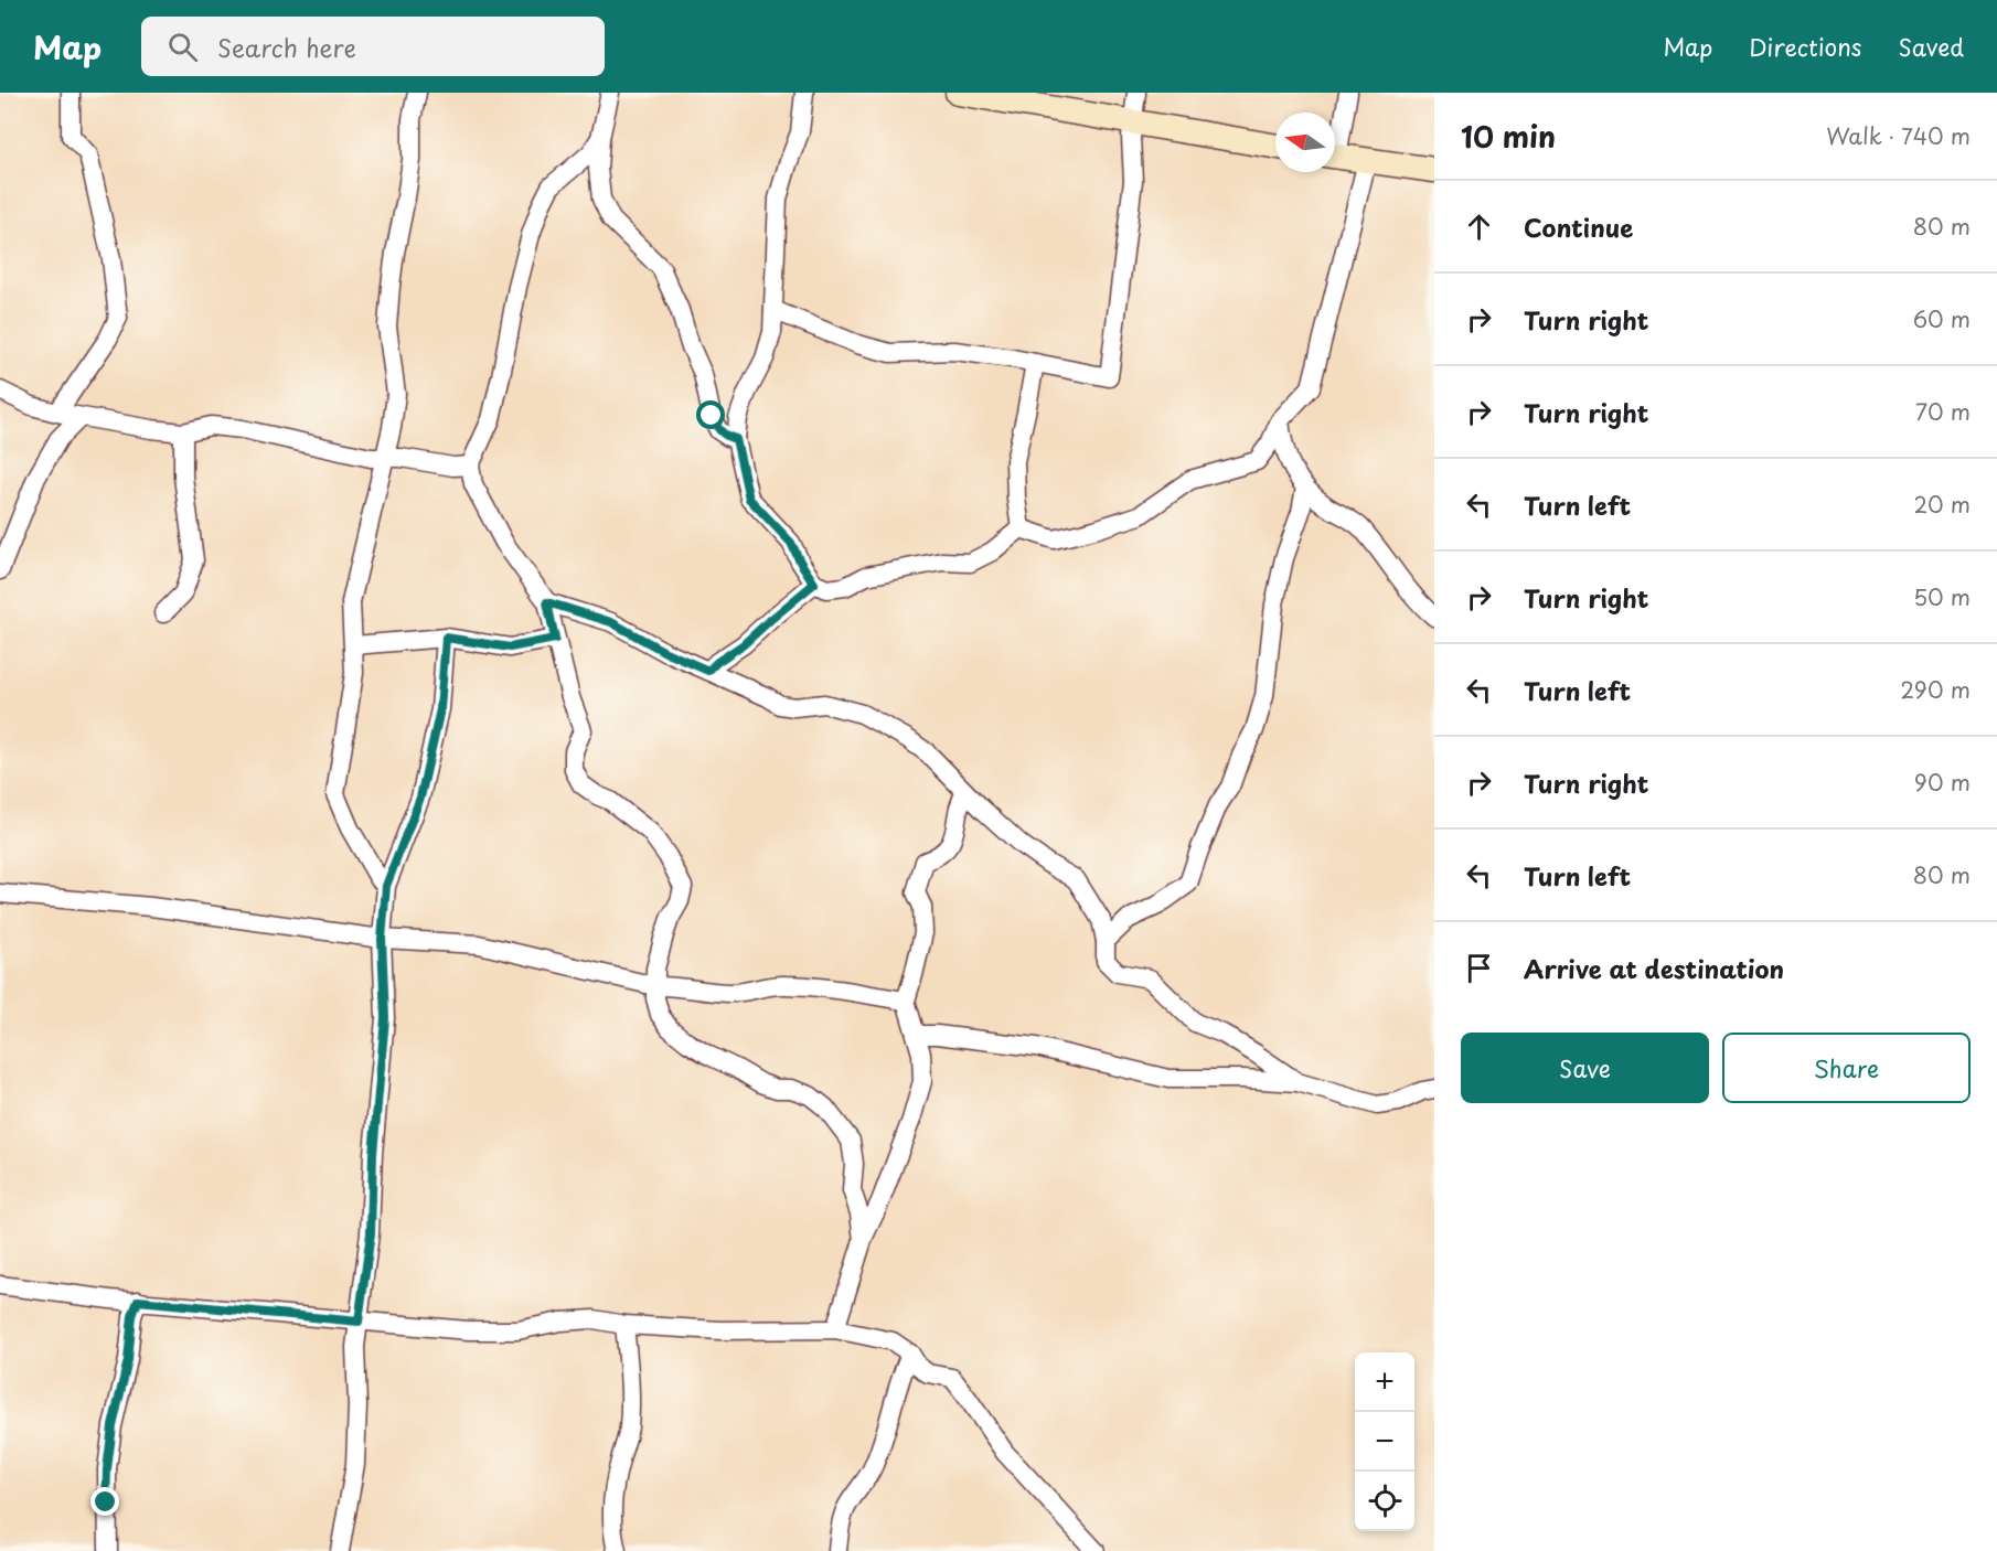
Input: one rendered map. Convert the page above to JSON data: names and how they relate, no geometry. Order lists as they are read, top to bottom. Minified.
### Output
{"north":"left","page":{"header":"Map","search":"Search here","nav":["Map","Directions","Saved"],"heading":["10 min","Walk · 740 m"],"list":[["Continue","80 m"],["Turn right","60 m"],["Turn right","70 m"],["Turn left","20 m"],["Turn right","50 m"],["Turn left","290 m"],["Turn right","90 m"],["Turn left","80 m"],"Arrive at destination"],"buttons":["Save","Share"],"map_buttons":["+","−"]}}
